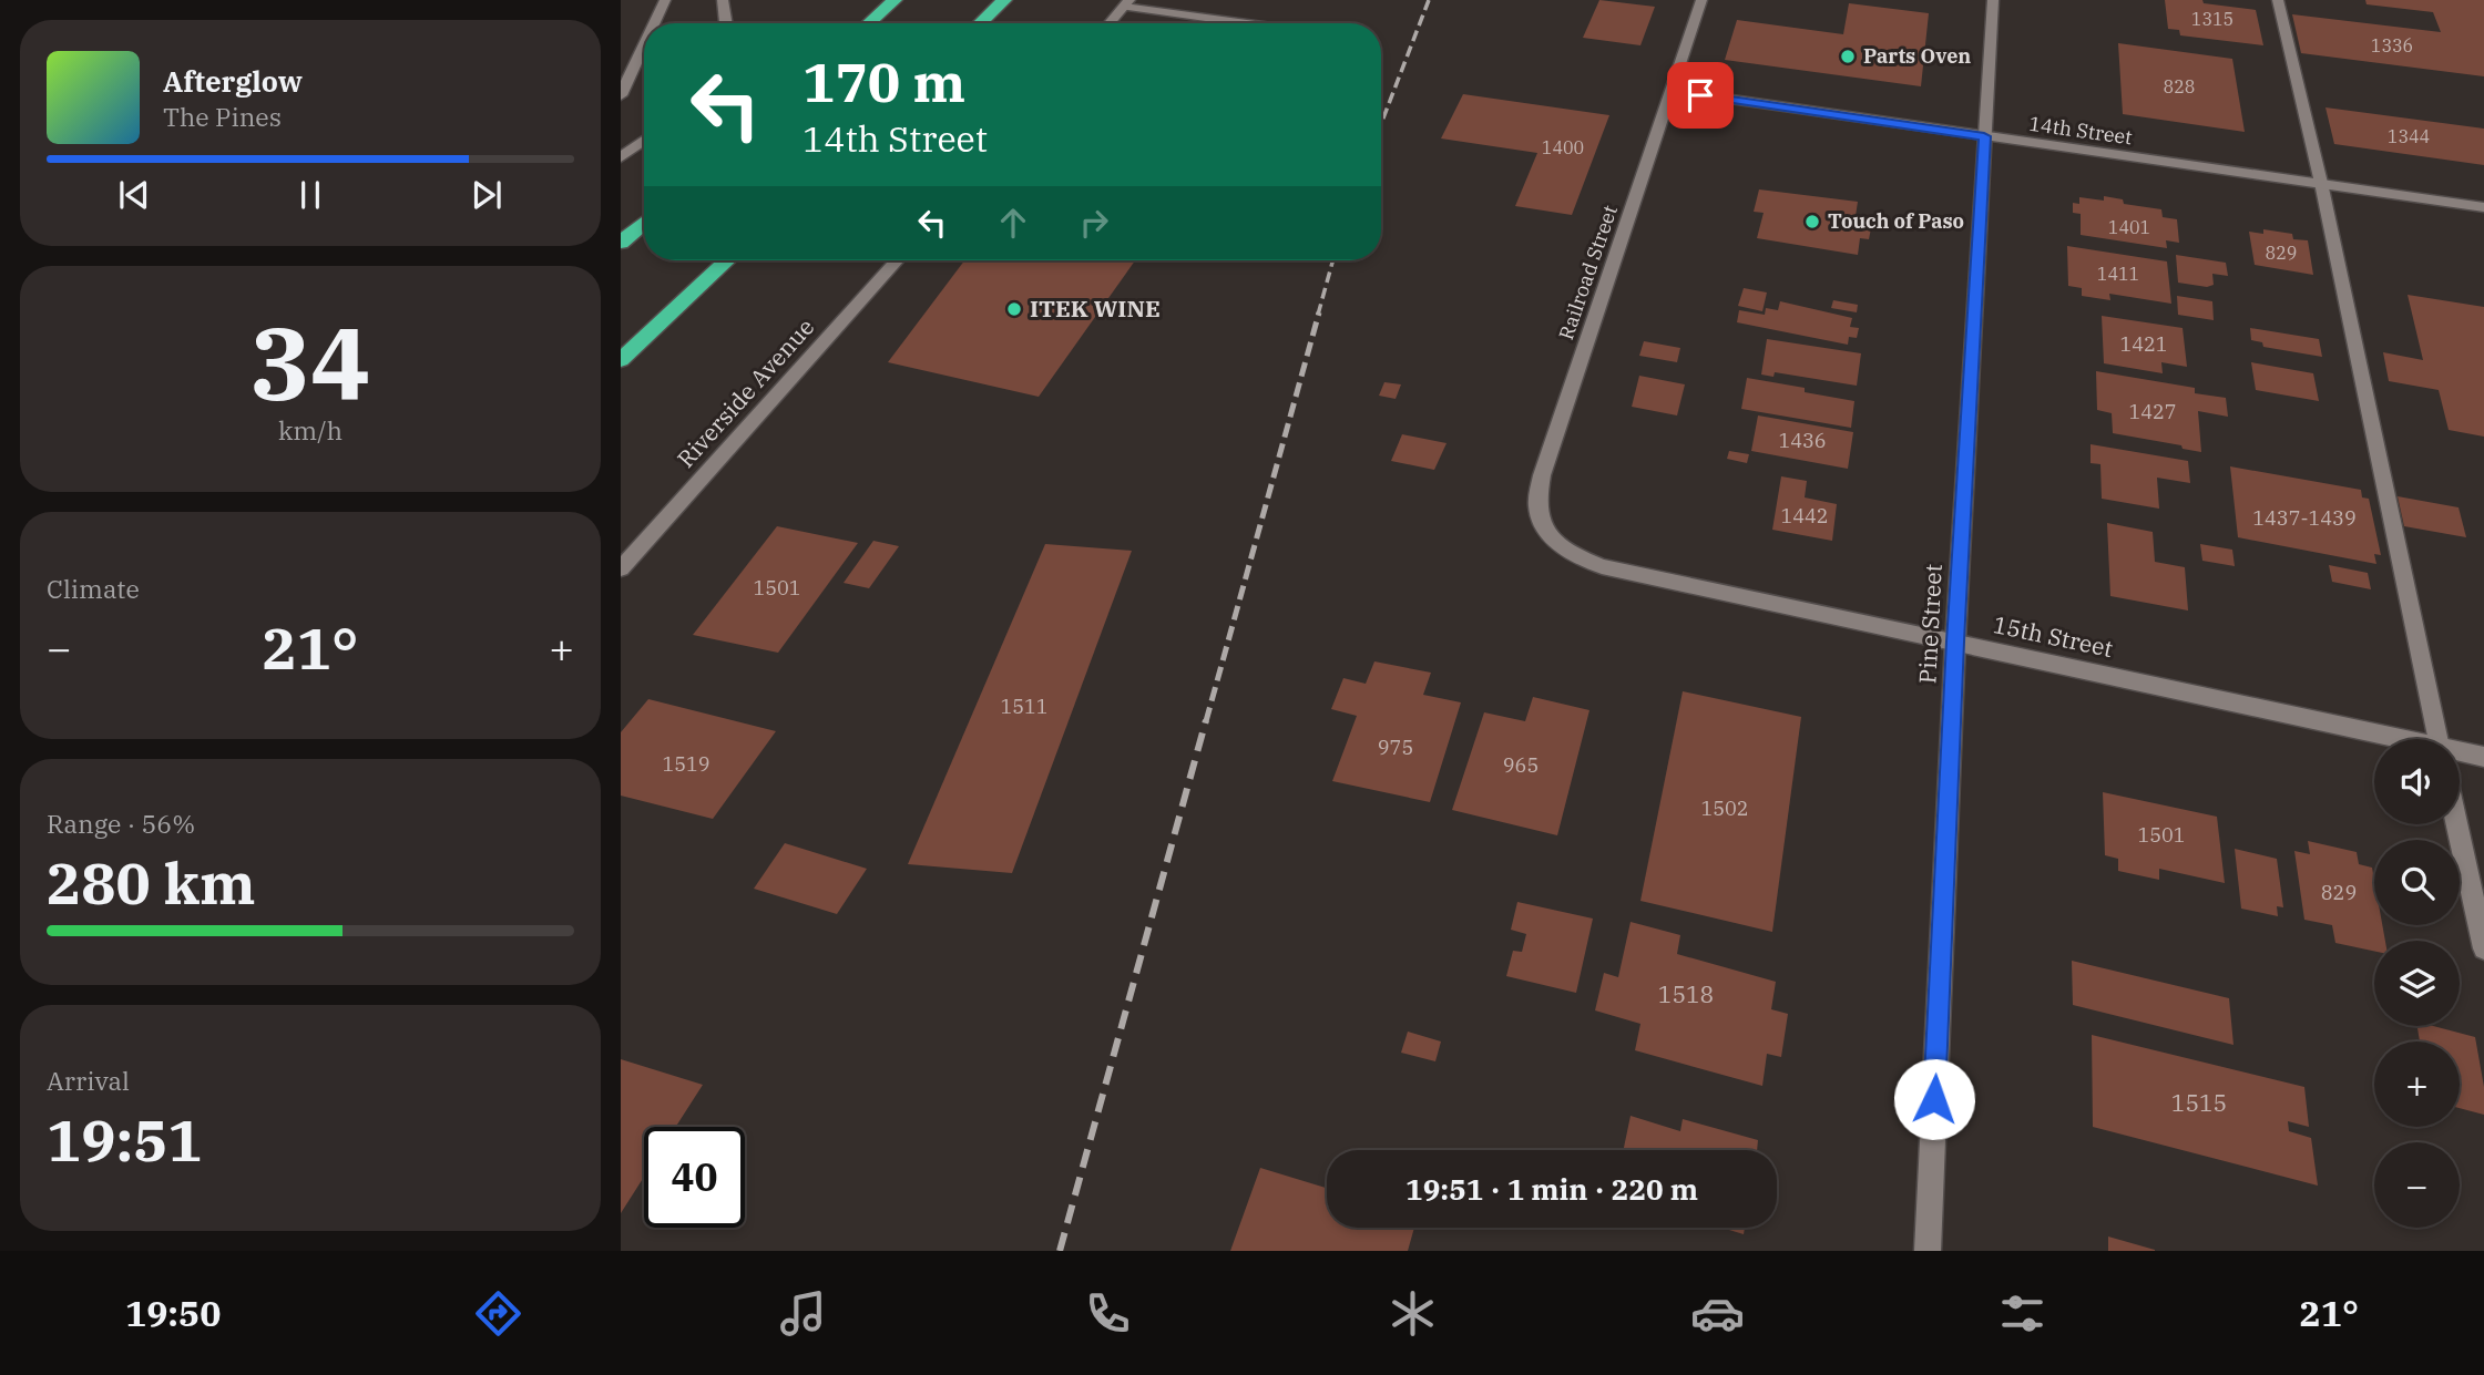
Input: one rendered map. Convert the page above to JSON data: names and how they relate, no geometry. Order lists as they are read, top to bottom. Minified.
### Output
{"streets":{"street":["14th Street","Railroad Street","Riverside Avenue","Pine Street","15th Street"]},"crossings":[["14th Street","Railroad Street"],["14th Street","Pine Street"],["Railroad Street","15th Street"],["Pine Street","15th Street"]],"places":["Parts Oven","Touch of Paso","ITEK WINE"],"house_numbers":["1315","1336","828","1344","1400","1401","829","1411","1421","1427","1436","1442","1437-1439","1501","1511","975","1519","965","1502","1501","829","1518","1515"],"page":{"turn":["170 m","14th Street"],"song":["Afterglow","The Pines"],"tile":[["34","km/h"],"Climate",["Range · 56%","280 km"],["Arrival","19:51"]],"heat":["−","21°","+"],"map_buttons":["+","−"],"limit":"40","trip":"19:51 · 1 min · 220 m","tabs":["19:50","21°"]}}
